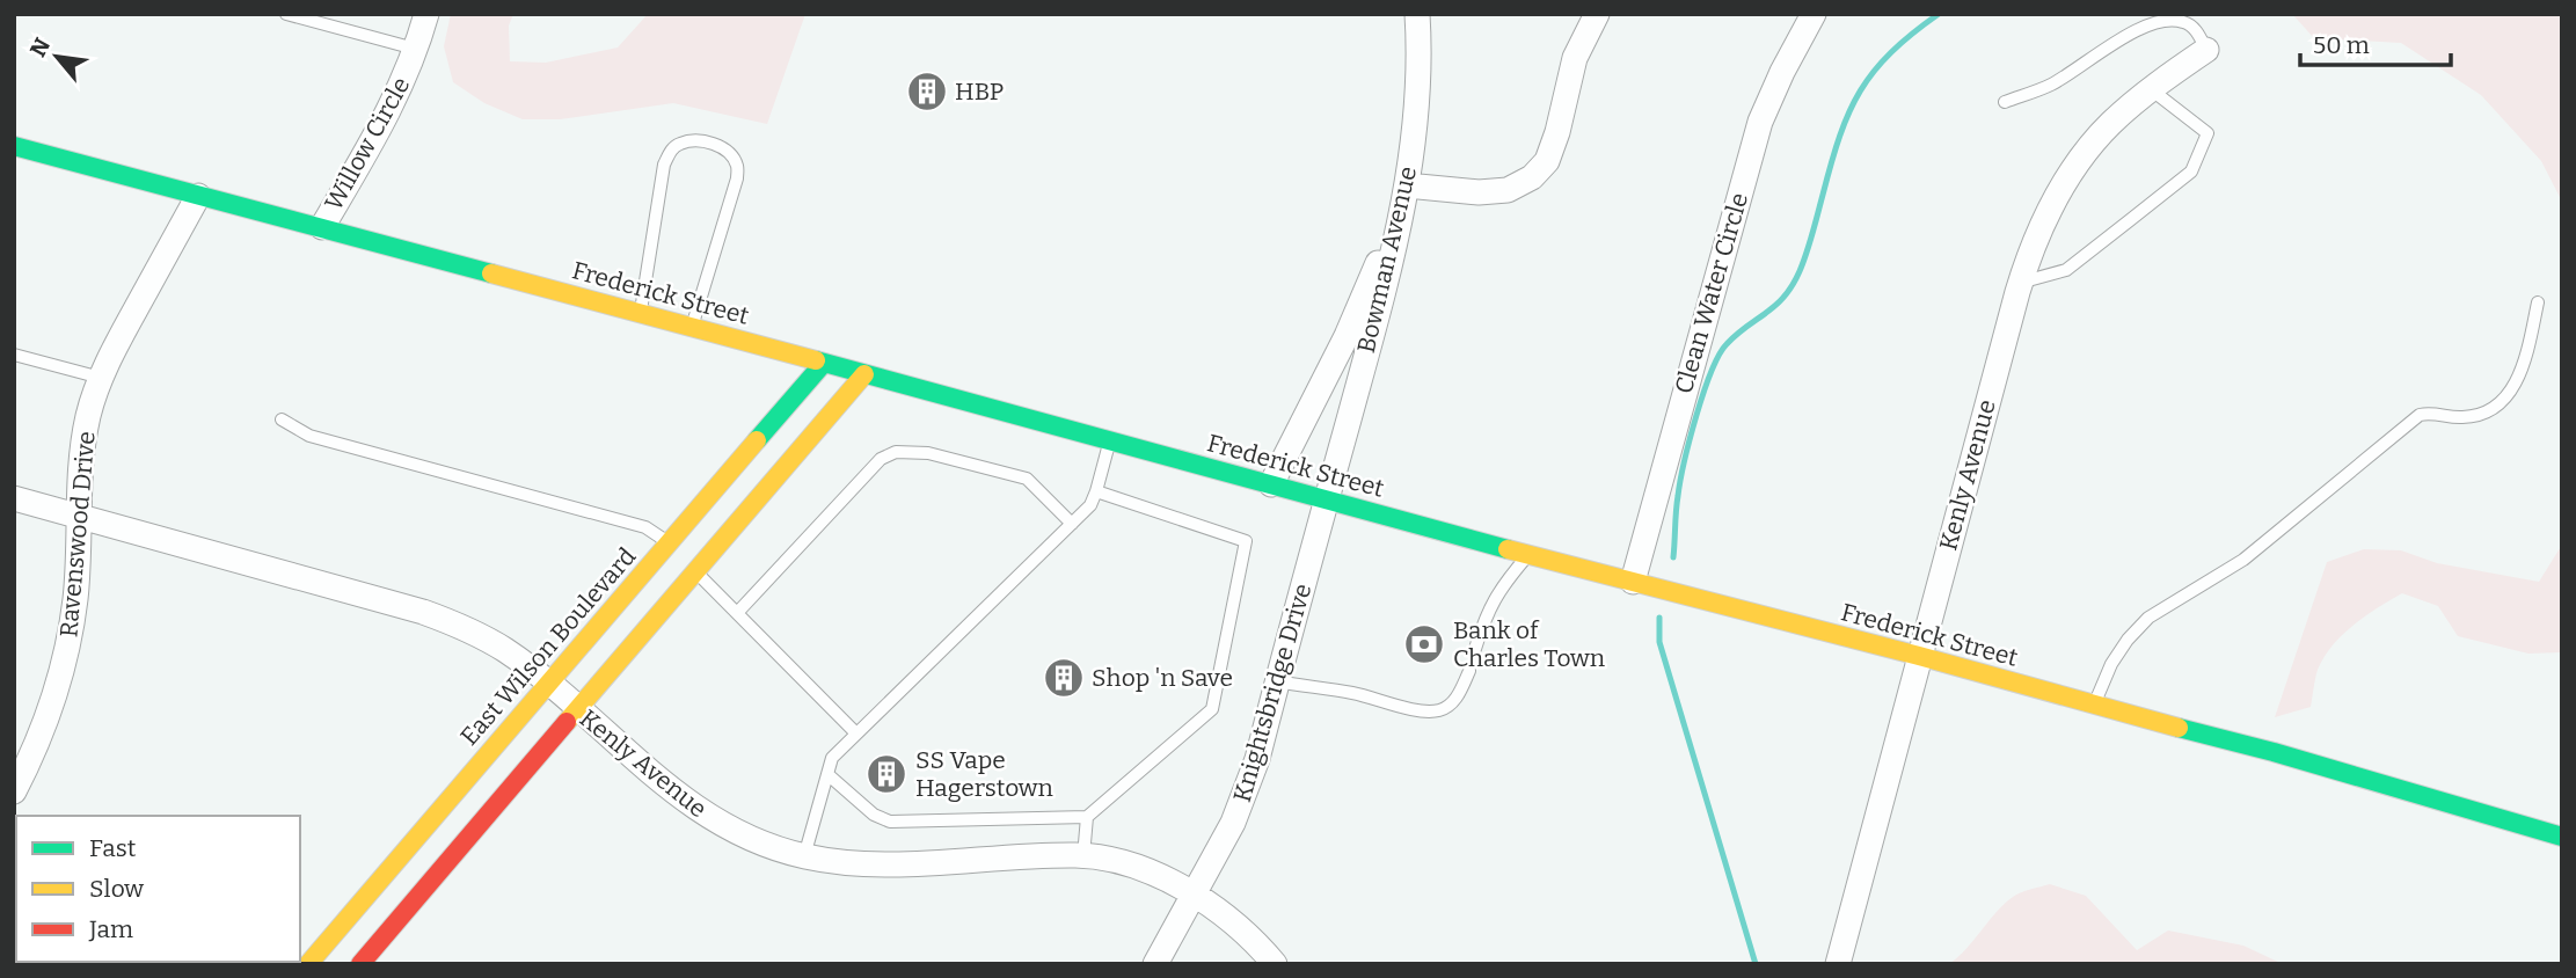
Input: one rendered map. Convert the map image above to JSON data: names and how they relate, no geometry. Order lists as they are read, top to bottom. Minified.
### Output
{"streets":{"main road":["Frederick Street","East Wilson Boulevard"],"street":["Willow Circle","Bowman Avenue","Clean Water Circle","Kenly Avenue","Ravenswood Drive","Knightsbridge Drive"]},"crossings":[["Willow Circle","Frederick Street"],["Bowman Avenue","Frederick Street"],["Bowman Avenue","Knightsbridge Drive"],["Frederick Street","Clean Water Circle"],["Frederick Street","Kenly Avenue"],["Frederick Street","Ravenswood Drive"],["Frederick Street","East Wilson Boulevard"],["Frederick Street","Knightsbridge Drive"],["Kenly Avenue","Ravenswood Drive"],["Kenly Avenue","East Wilson Boulevard"],["Kenly Avenue","Knightsbridge Drive"]],"places":{"building":["HBP","Shop 'n Save","SS Vape Hagerstown"],"bank":["Bank of Charles Town"]},"legend":["Fast","Slow","Jam"],"scale_bar":"50 m","north":"top left"}
